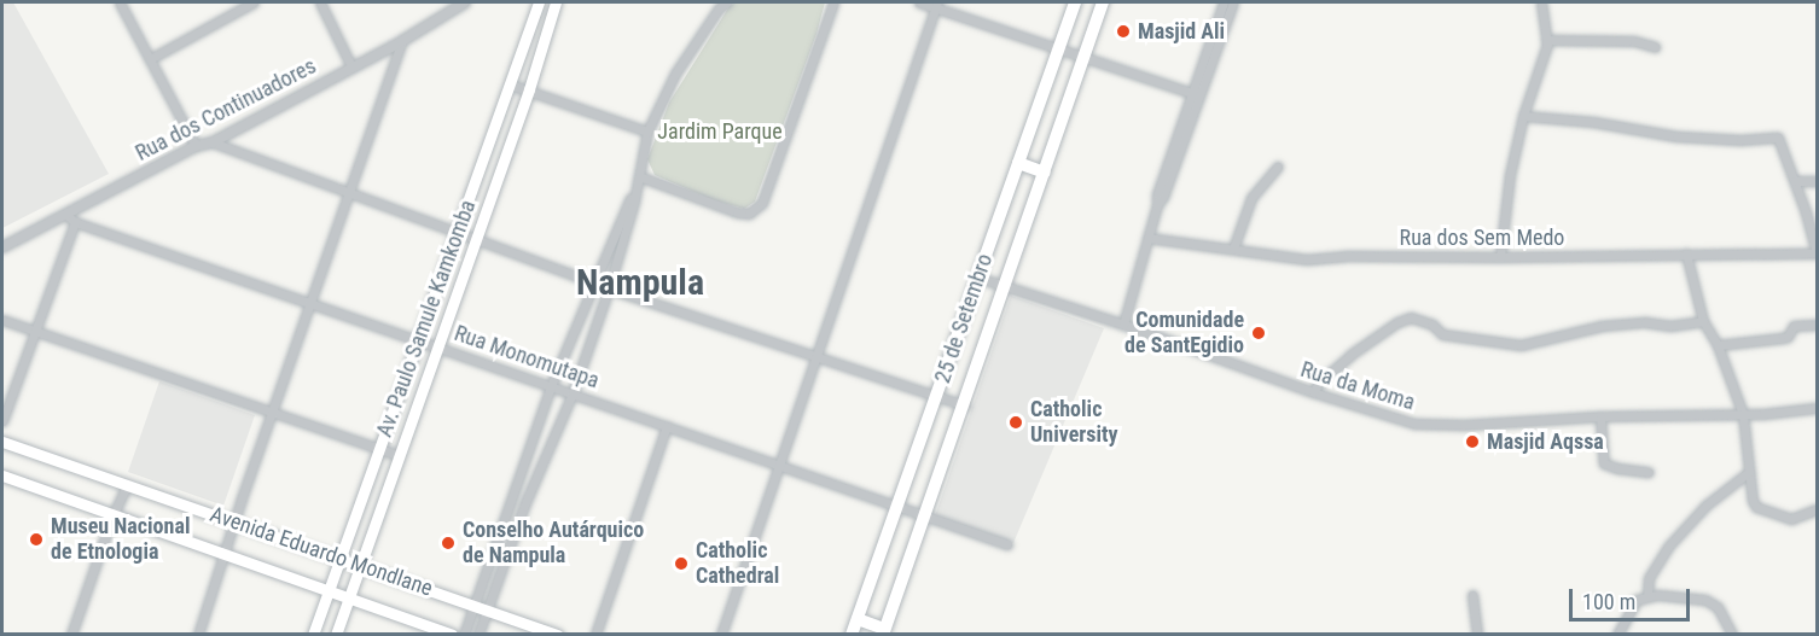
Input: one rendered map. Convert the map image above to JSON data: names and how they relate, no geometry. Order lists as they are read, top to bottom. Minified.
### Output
{"streets":{"main road":["Av. Paulo Samule Kamkomba","25 de Setembro","Avenida Eduardo Mondlane"],"street":["Rua dos Continuadores","Rua dos Sem Medo","Rua Monomutapa","Rua da Moma"]},"crossings":[["Av. Paulo Samule Kamkomba","Rua Monomutapa"],["Av. Paulo Samule Kamkomba","Avenida Eduardo Mondlane"],["25 de Setembro","Rua Monomutapa"],["25 de Setembro","Rua da Moma"]],"districts":["Nampula"],"parks":["Jardim Parque"],"places":["Masjid Ali","Comunidade de SantEgidio","Catholic University","Masjid Aqssa","Museu Nacional de Etnologia","Conselho Autárquico de Nampula","Catholic Cathedral"],"scale_bar":"100 m"}
